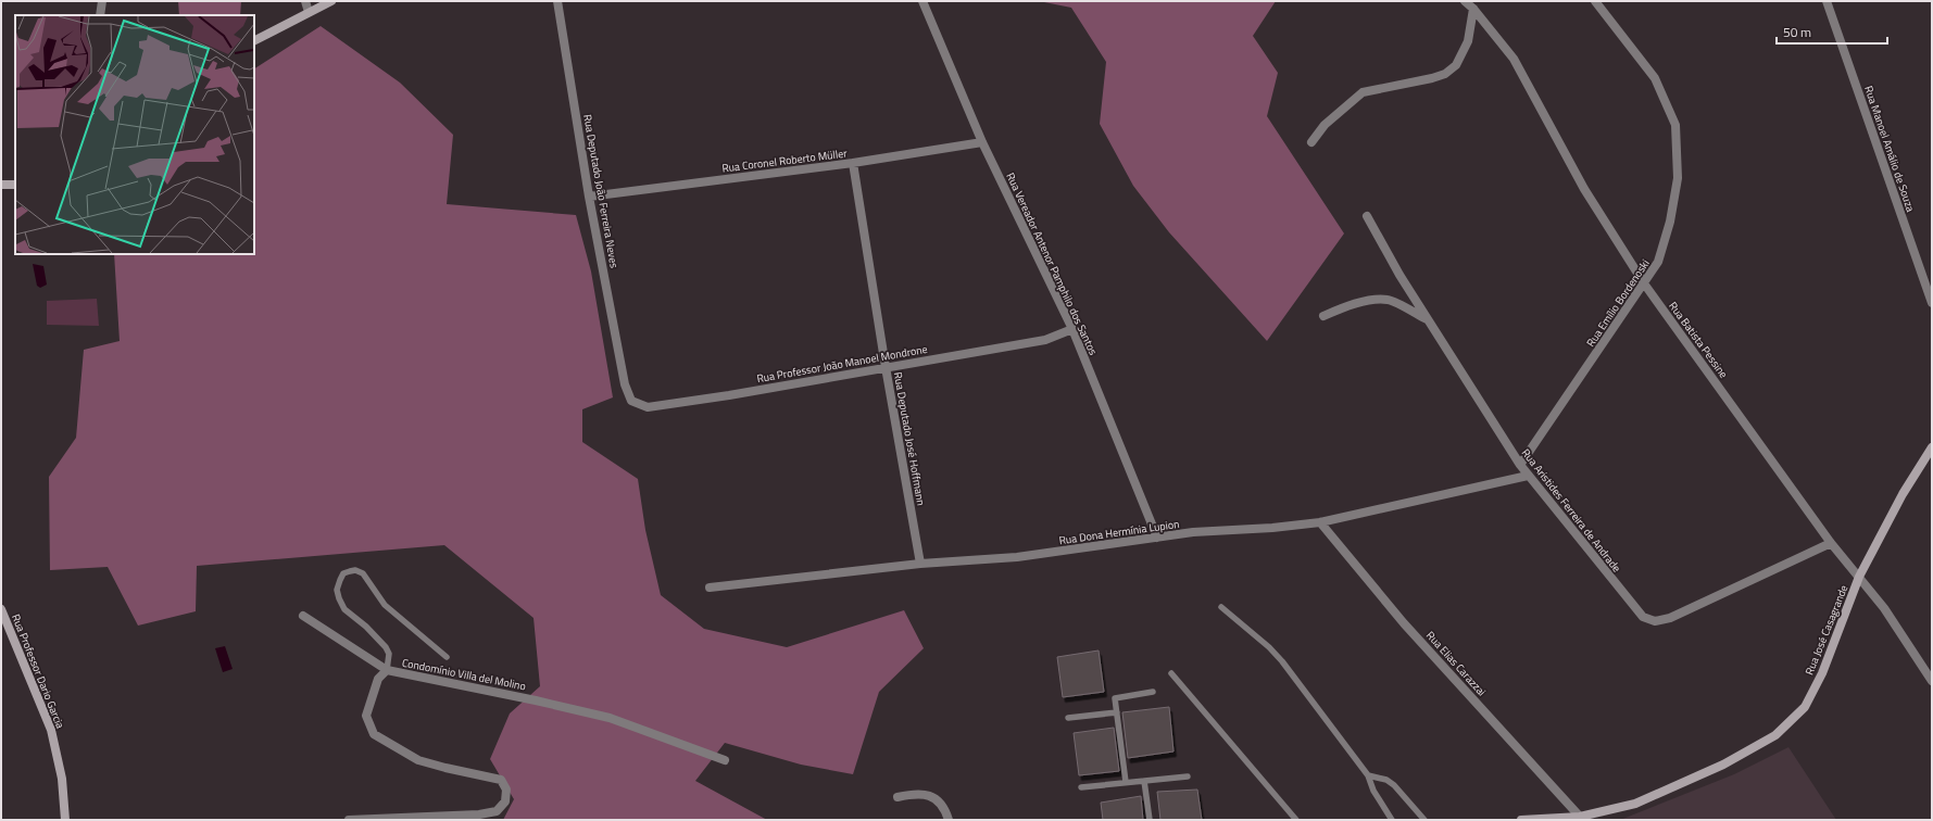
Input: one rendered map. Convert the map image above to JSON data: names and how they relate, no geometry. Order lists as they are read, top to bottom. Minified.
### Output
{"streets":{"street":["Rua Manoel Amálio de Souza","Rua Coronel Roberto Müller","Rua Deputado João Ferreira Neves","Rua Vereador Antenor Pamphilo dos Santos","Rua Emílio Bordenoski","Rua Batista Pessine","Rua Professor João Manoel Mondrone","Rua Deputado José Hoffmann","Rua Aristides Ferreira de Andrade","Rua Dona Hermínia Lupion","Rua José Casagrande","Rua Elias Carazzai","Rua Professor Dario Garcia","Condomínio Villa del Molino"]},"crossings":[["Rua Coronel Roberto Müller","Rua Deputado João Ferreira Neves"],["Rua Coronel Roberto Müller","Rua Vereador Antenor Pamphilo dos Santos"],["Rua Coronel Roberto Müller","Rua Deputado José Hoffmann"],["Rua Deputado João Ferreira Neves","Rua Professor João Manoel Mondrone"],["Rua Vereador Antenor Pamphilo dos Santos","Rua Professor João Manoel Mondrone"],["Rua Vereador Antenor Pamphilo dos Santos","Rua Dona Hermínia Lupion"],["Rua Emílio Bordenoski","Rua Batista Pessine"],["Rua Emílio Bordenoski","Rua Aristides Ferreira de Andrade"],["Rua Batista Pessine","Rua Aristides Ferreira de Andrade"],["Rua Batista Pessine","Rua José Casagrande"],["Rua Professor João Manoel Mondrone","Rua Deputado José Hoffmann"],["Rua Deputado José Hoffmann","Rua Dona Hermínia Lupion"],["Rua Aristides Ferreira de Andrade","Rua Dona Hermínia Lupion"],["Rua Dona Hermínia Lupion","Rua Elias Carazzai"],["Rua José Casagrande","Rua Elias Carazzai"]],"scale_bar":"50 m"}
